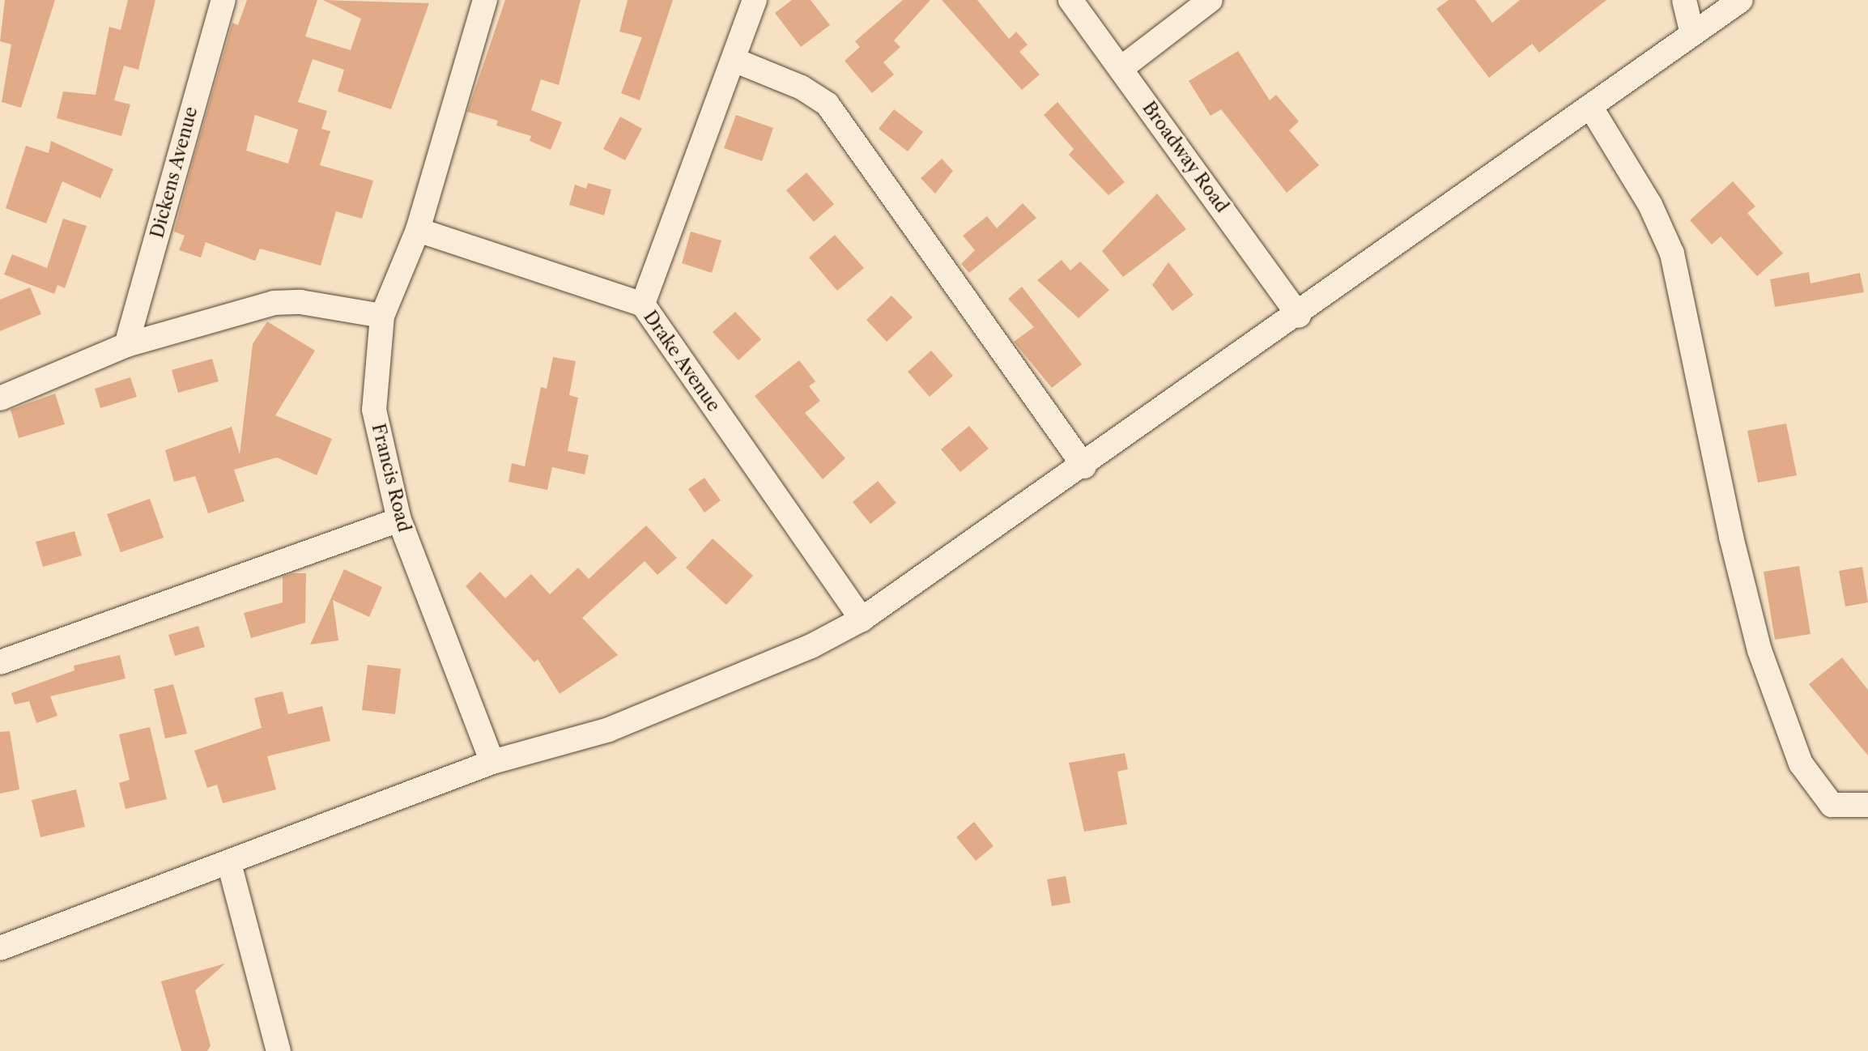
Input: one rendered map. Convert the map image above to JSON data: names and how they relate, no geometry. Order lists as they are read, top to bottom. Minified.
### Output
{"streets":{"street":["Broadway Road","Dickens Avenue","Drake Avenue","Francis Road"]}}
